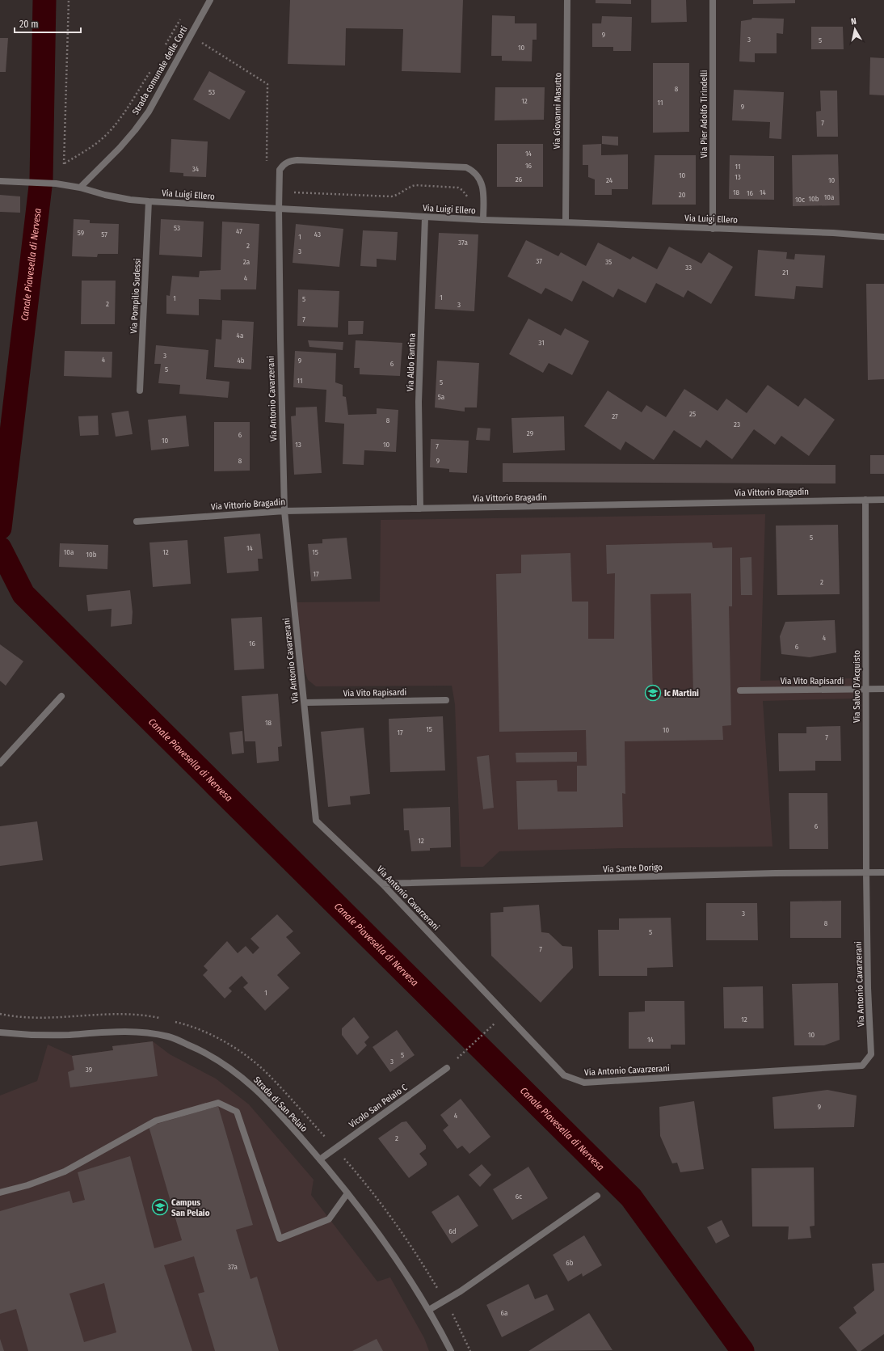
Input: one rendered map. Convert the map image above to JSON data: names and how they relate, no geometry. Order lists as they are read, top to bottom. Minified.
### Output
{"streets":{"street":["Strada comunale delle Corti","Via Giovanni Masutto","Via Pier Adolfo Tirindelli","Via Luigi Ellero","Via Pompilio Sudessi","Via Aldo Fantina","Via Antonio Cavarzerani","Via Vittorio Bragadin","Via Vito Rapisardi","Via Salvo D'Acquisto","Via Sante Dorigo","Strada di San Pelaio","Vicolo San Pelaio C"]},"crossings":[["Strada comunale delle Corti","Via Luigi Ellero"],["Via Giovanni Masutto","Via Luigi Ellero"],["Via Pier Adolfo Tirindelli","Via Luigi Ellero"],["Via Luigi Ellero","Via Pompilio Sudessi"],["Via Luigi Ellero","Via Aldo Fantina"],["Via Luigi Ellero","Via Antonio Cavarzerani"],["Via Aldo Fantina","Via Vittorio Bragadin"],["Via Antonio Cavarzerani","Via Vittorio Bragadin"],["Via Antonio Cavarzerani","Via Vito Rapisardi"],["Via Antonio Cavarzerani","Via Salvo D'Acquisto"],["Via Antonio Cavarzerani","Via Sante Dorigo"],["Via Vittorio Bragadin","Via Salvo D'Acquisto"],["Via Vito Rapisardi","Via Salvo D'Acquisto"],["Via Salvo D'Acquisto","Via Sante Dorigo"],["Strada di San Pelaio","Vicolo San Pelaio C"]],"water":["Canale Piavesella di Nervesa"],"places":{"school or university":["Ic Martini","Campus San Pelaio"]},"house_numbers":["9","3","5","10","8","53","12","11","9","7","14","16","11","34","10","13","26","24","10","18","14","16","20","10a","10b","10c","53","47","59","57","43","1","37a","2","3","37","2a","35","33","21","4","1","1","5","2","3","7","4a","31","3","4","4b","9","6","5","11","5","5a","25","27","8","23","29","6","10","13","10","7","8","9","5","14","10a","12","15","10b","17","2","4","16","6","18","15","10","17","7","6","12","3","8","5","7","1","12","10","14","5","3","39","9","4","2","6c","6d","6b","37a","6a"],"scale_bar":"20 m","north":"top"}
